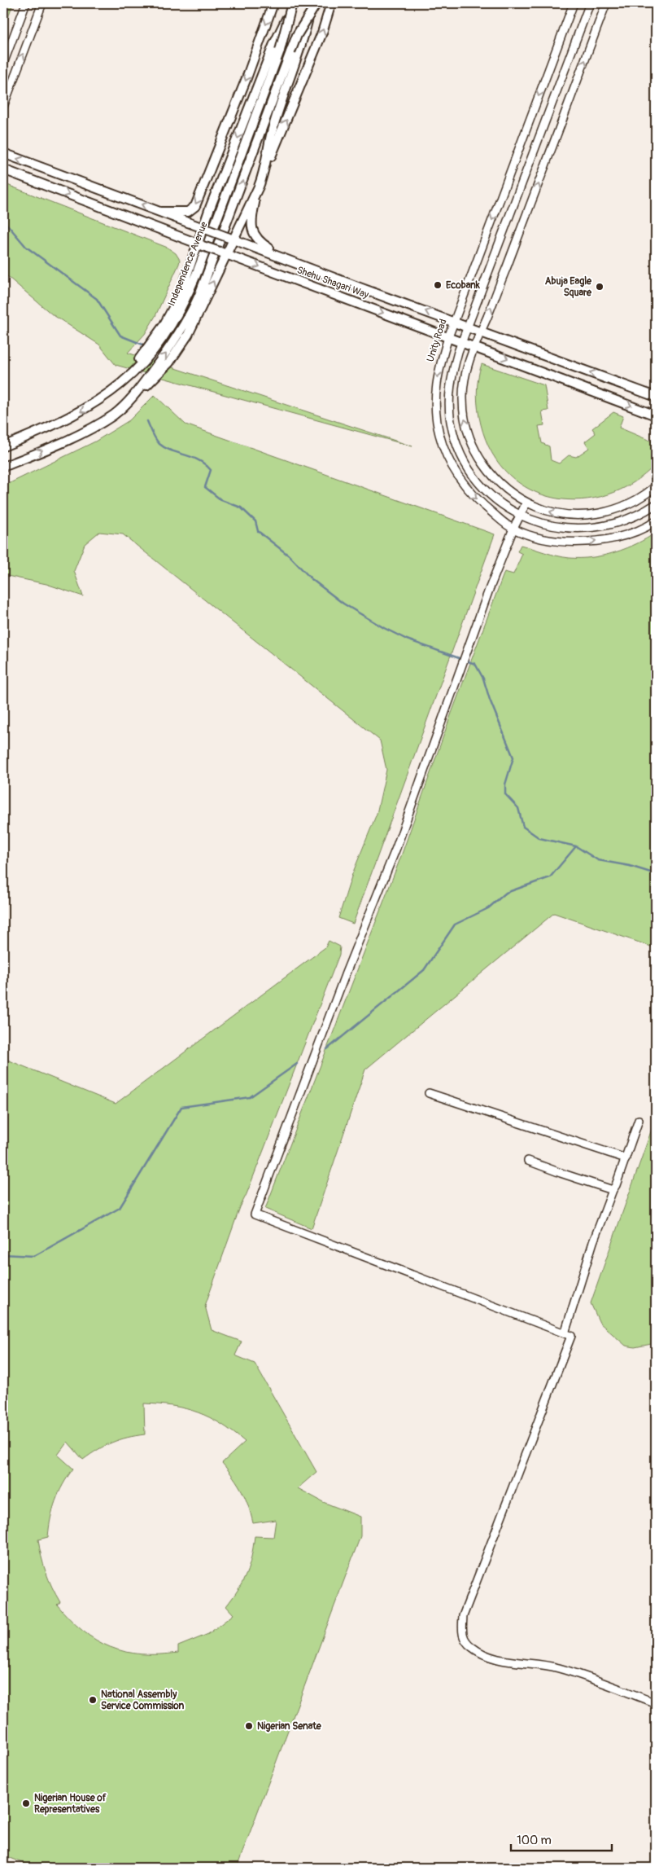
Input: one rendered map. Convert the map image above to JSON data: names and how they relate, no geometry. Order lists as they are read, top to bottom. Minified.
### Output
{"streets":{"main road":["Independence Avenue","Shehu Shagari Way"],"street":["Unity Road"]},"crossings":[["Independence Avenue","Shehu Shagari Way"],["Shehu Shagari Way","Unity Road"]],"places":["Ecobank","Abuja Eagle Square","National Assembly Service Commission","Nigerian Senate","Nigerian House of Representatives"],"scale_bar":"100 m"}
